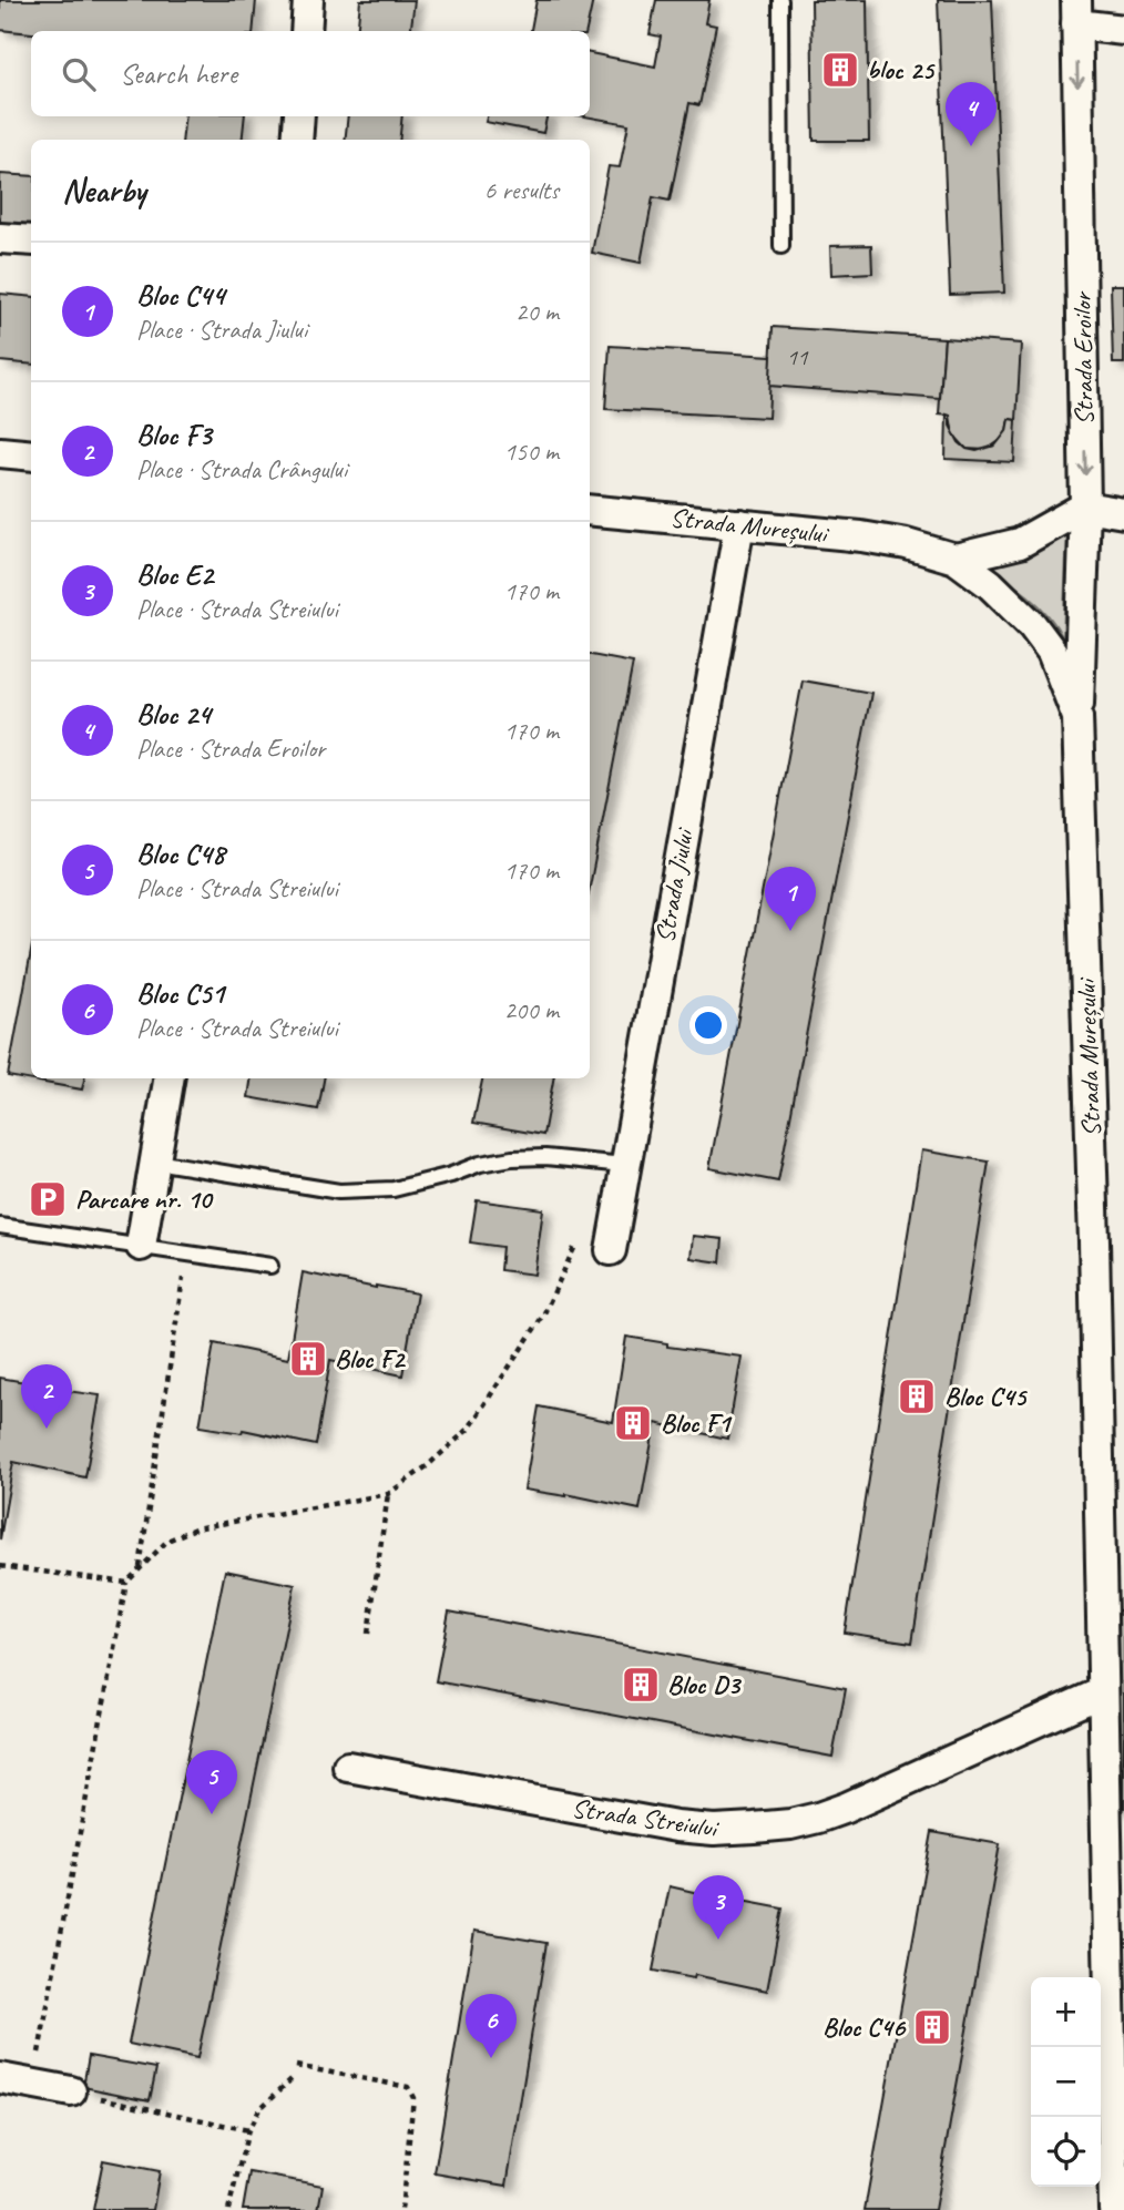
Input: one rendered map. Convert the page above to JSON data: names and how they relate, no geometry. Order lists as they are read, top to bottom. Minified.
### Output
{"streets":{"street":["Strada Eroilor","Strada Mureșului","Strada Jiului","Strada Streiului"]},"crossings":[["Strada Eroilor","Strada Mureșului"],["Strada Mureșului","Strada Jiului"],["Strada Mureșului","Strada Streiului"]],"one_way":["Strada Eroilor"],"places":{"building":["bloc 25","Bloc F2","Bloc C45","Bloc F1","Bloc D3","Bloc C46"],"parking":["Parcare nr. 10"]},"house_numbers":["11"],"page":{"search":"Search here","pins":["4","1","2","5","3","6"],"heading":["Nearby","6 results"],"list":[{"mark":"1","name":"Bloc C44","note":"Place · Strada Jiului","value":"20 m"},{"mark":"2","name":"Bloc F3","note":"Place · Strada Crângului","value":"150 m"},{"mark":"3","name":"Bloc E2","note":"Place · Strada Streiului","value":"170 m"},{"mark":"4","name":"Bloc 24","note":"Place · Strada Eroilor","value":"170 m"},{"mark":"5","name":"Bloc C48","note":"Place · Strada Streiului","value":"170 m"},{"mark":"6","name":"Bloc C51","note":"Place · Strada Streiului","value":"200 m"}],"map_buttons":["+","−"]}}
